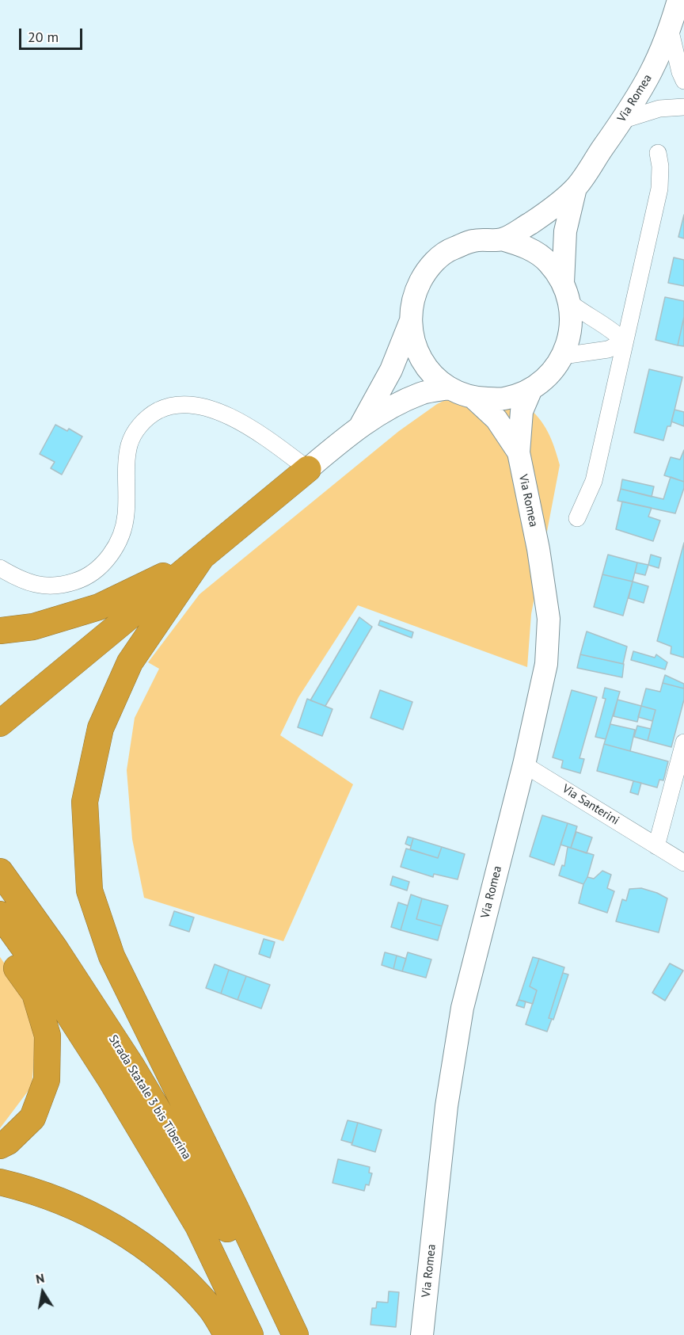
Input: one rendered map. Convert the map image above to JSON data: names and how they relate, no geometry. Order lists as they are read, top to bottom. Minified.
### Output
{"streets":{"highway":["Strada Statale 3 bis Tiberina"],"main road":["Via Romea"],"street":["Via Santerini"]},"crossings":[["Via Romea","Via Santerini"]],"scale_bar":"20 m","north":"top"}
